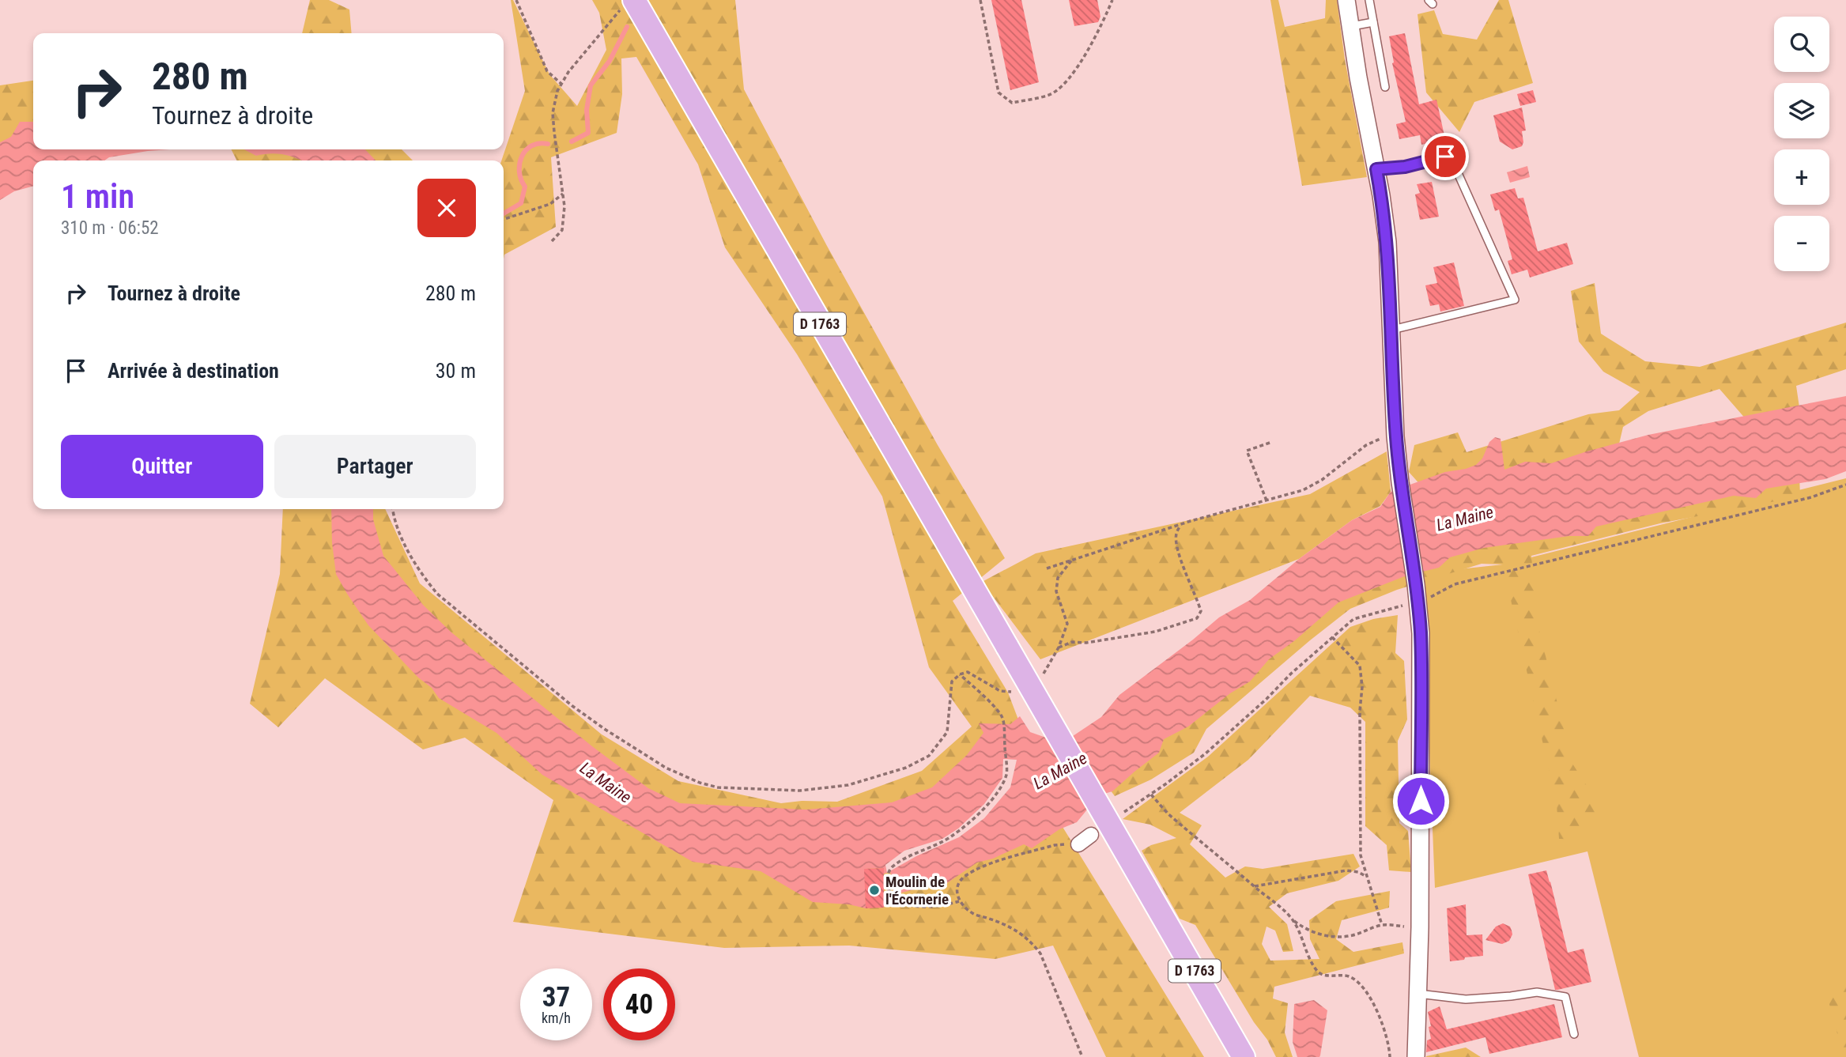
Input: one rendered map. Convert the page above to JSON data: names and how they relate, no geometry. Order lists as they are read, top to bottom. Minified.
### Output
{"streets":{"main road":["D 1763"]},"water":["La Maine"],"places":["Moulin de l'Écornerie"],"page":{"map_buttons":["+","−"],"turn":["280 m","Tournez à droite"],"heading":["1 min","310 m · 06:52"],"list":[{"name":"Tournez à droite","value":"280 m"},{"name":"Arrivée à destination","value":"30 m"}],"buttons":["Quitter","Partager"],"speed":"37 km/h","limit":"40"}}
